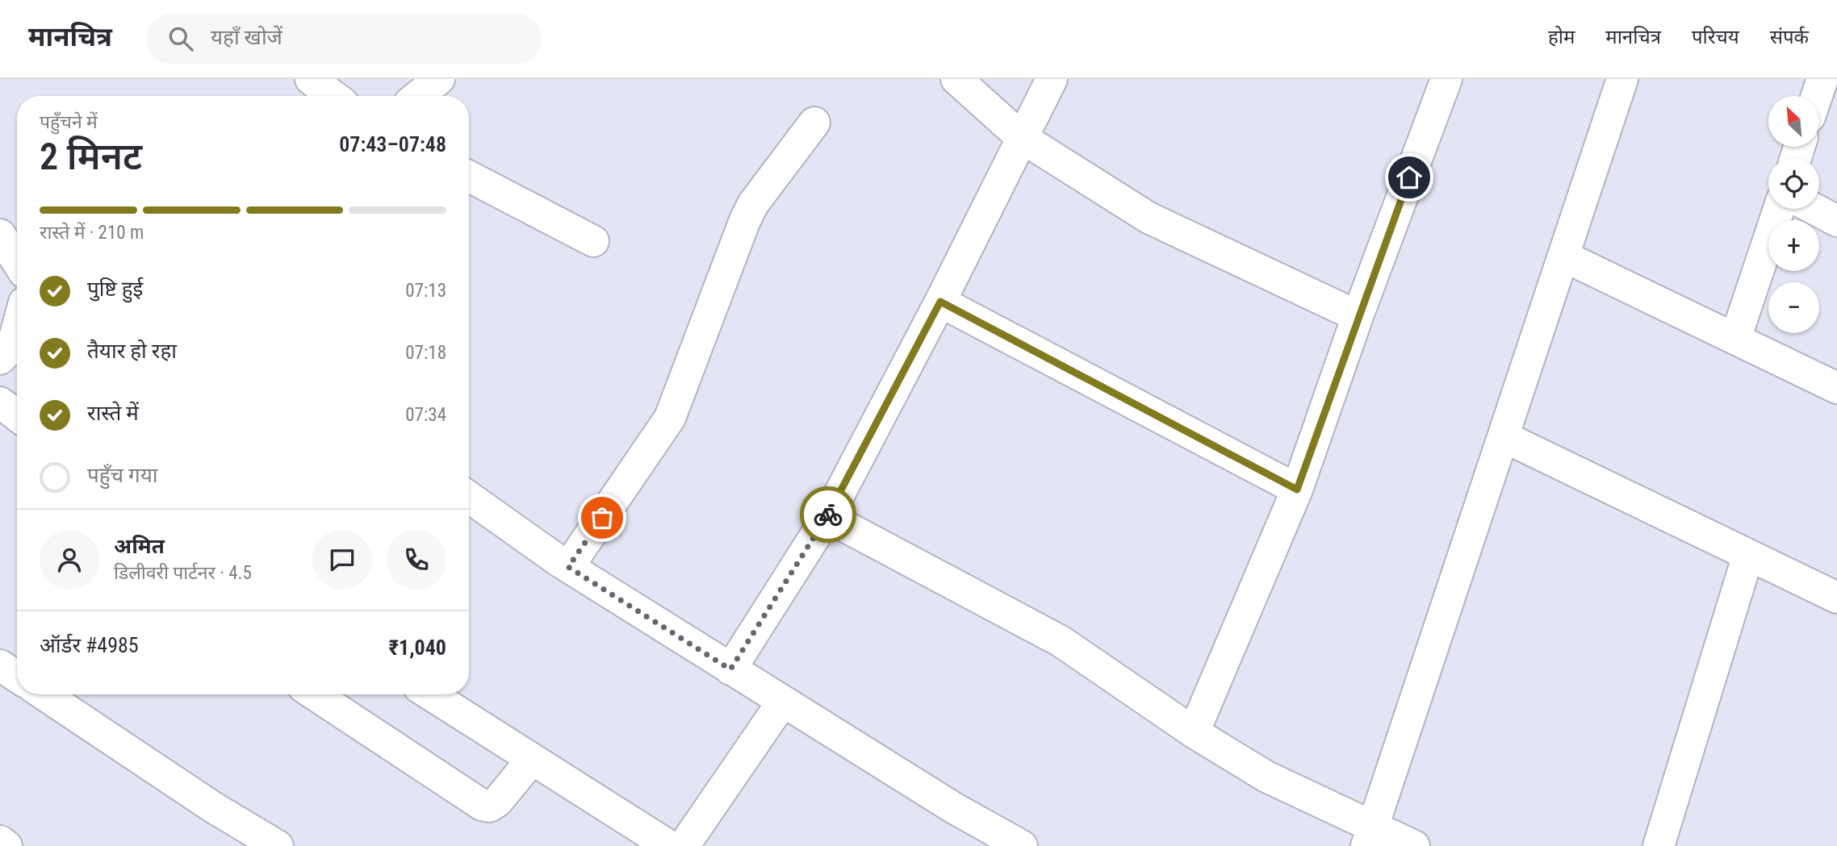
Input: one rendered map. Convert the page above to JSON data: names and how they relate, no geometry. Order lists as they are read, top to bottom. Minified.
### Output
{"north":"top left","page":{"header":"मानचित्र","search":"यहाँ खोजें","nav":["होम","मानचित्र","परिचय","संपर्क"],"map_buttons":["+","−"],"heading":["2 मिनट","पहुँचने में","07:43–07:48"],"panel":["अमित","डिलीवरी पार्टनर · 4.5","ऑर्डर #4985","₹1,040"],"bar":"रास्ते में · 210 m","list":[["पुष्टि हुई","07:13"],["तैयार हो रहा","07:18"],["रास्ते में","07:34"],"पहुँच गया"]}}
